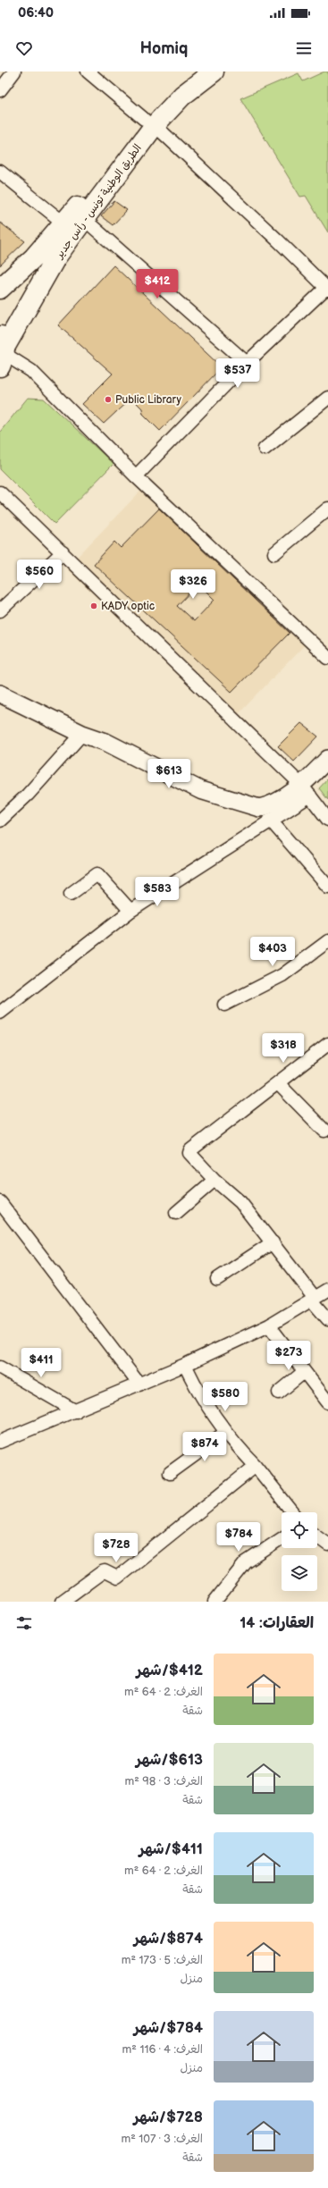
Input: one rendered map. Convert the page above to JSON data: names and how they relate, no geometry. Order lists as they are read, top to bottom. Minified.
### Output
{"streets":{"main road":["الطريق الوطنية تونس - رأس جدير"]},"places":["Public Library","KADY optic"],"page":{"status":"06:40","header":"Homiq","price":["$412","$537","$560","$326","$613","$583","$403","$318","$273","$411","$580","$874","$784","$728"],"heading":"العقارات: 14","list":[{"name":"$412/شهر","note":"الغرف: 2 · 64 m² · شقة"},{"name":"$613/شهر","note":"الغرف: 3 · 98 m² · شقة"},{"name":"$411/شهر","note":"الغرف: 2 · 64 m² · شقة"},{"name":"$874/شهر","note":"الغرف: 5 · 173 m² · منزل"},{"name":"$784/شهر","note":"الغرف: 4 · 116 m² · منزل"},{"name":"$728/شهر","note":"الغرف: 3 · 107 m² · شقة"}]}}
